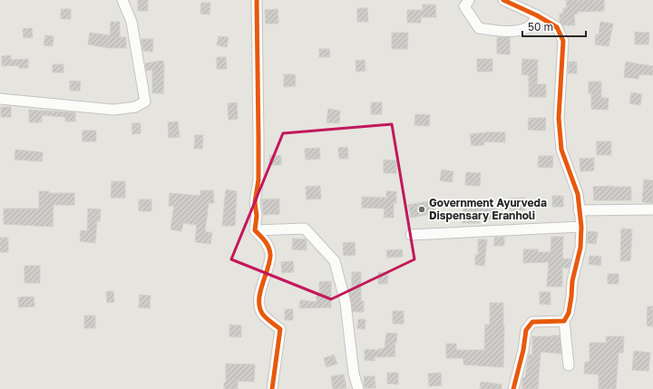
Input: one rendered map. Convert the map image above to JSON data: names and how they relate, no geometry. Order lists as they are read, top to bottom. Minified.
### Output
{"places":["Government Ayurveda Dispensary Eranholi"],"scale_bar":"50 m"}
